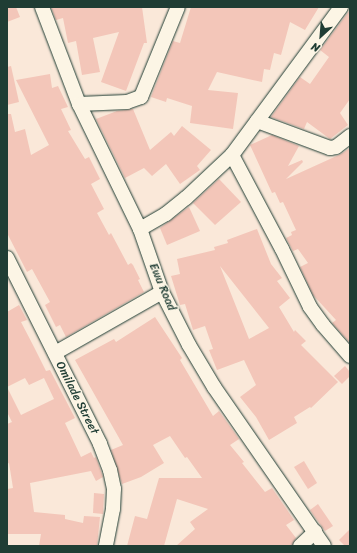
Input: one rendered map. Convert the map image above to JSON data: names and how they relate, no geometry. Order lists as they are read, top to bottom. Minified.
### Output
{"streets":{"street":["Ewu Road","Omilade Street"]},"north":"bottom left"}
